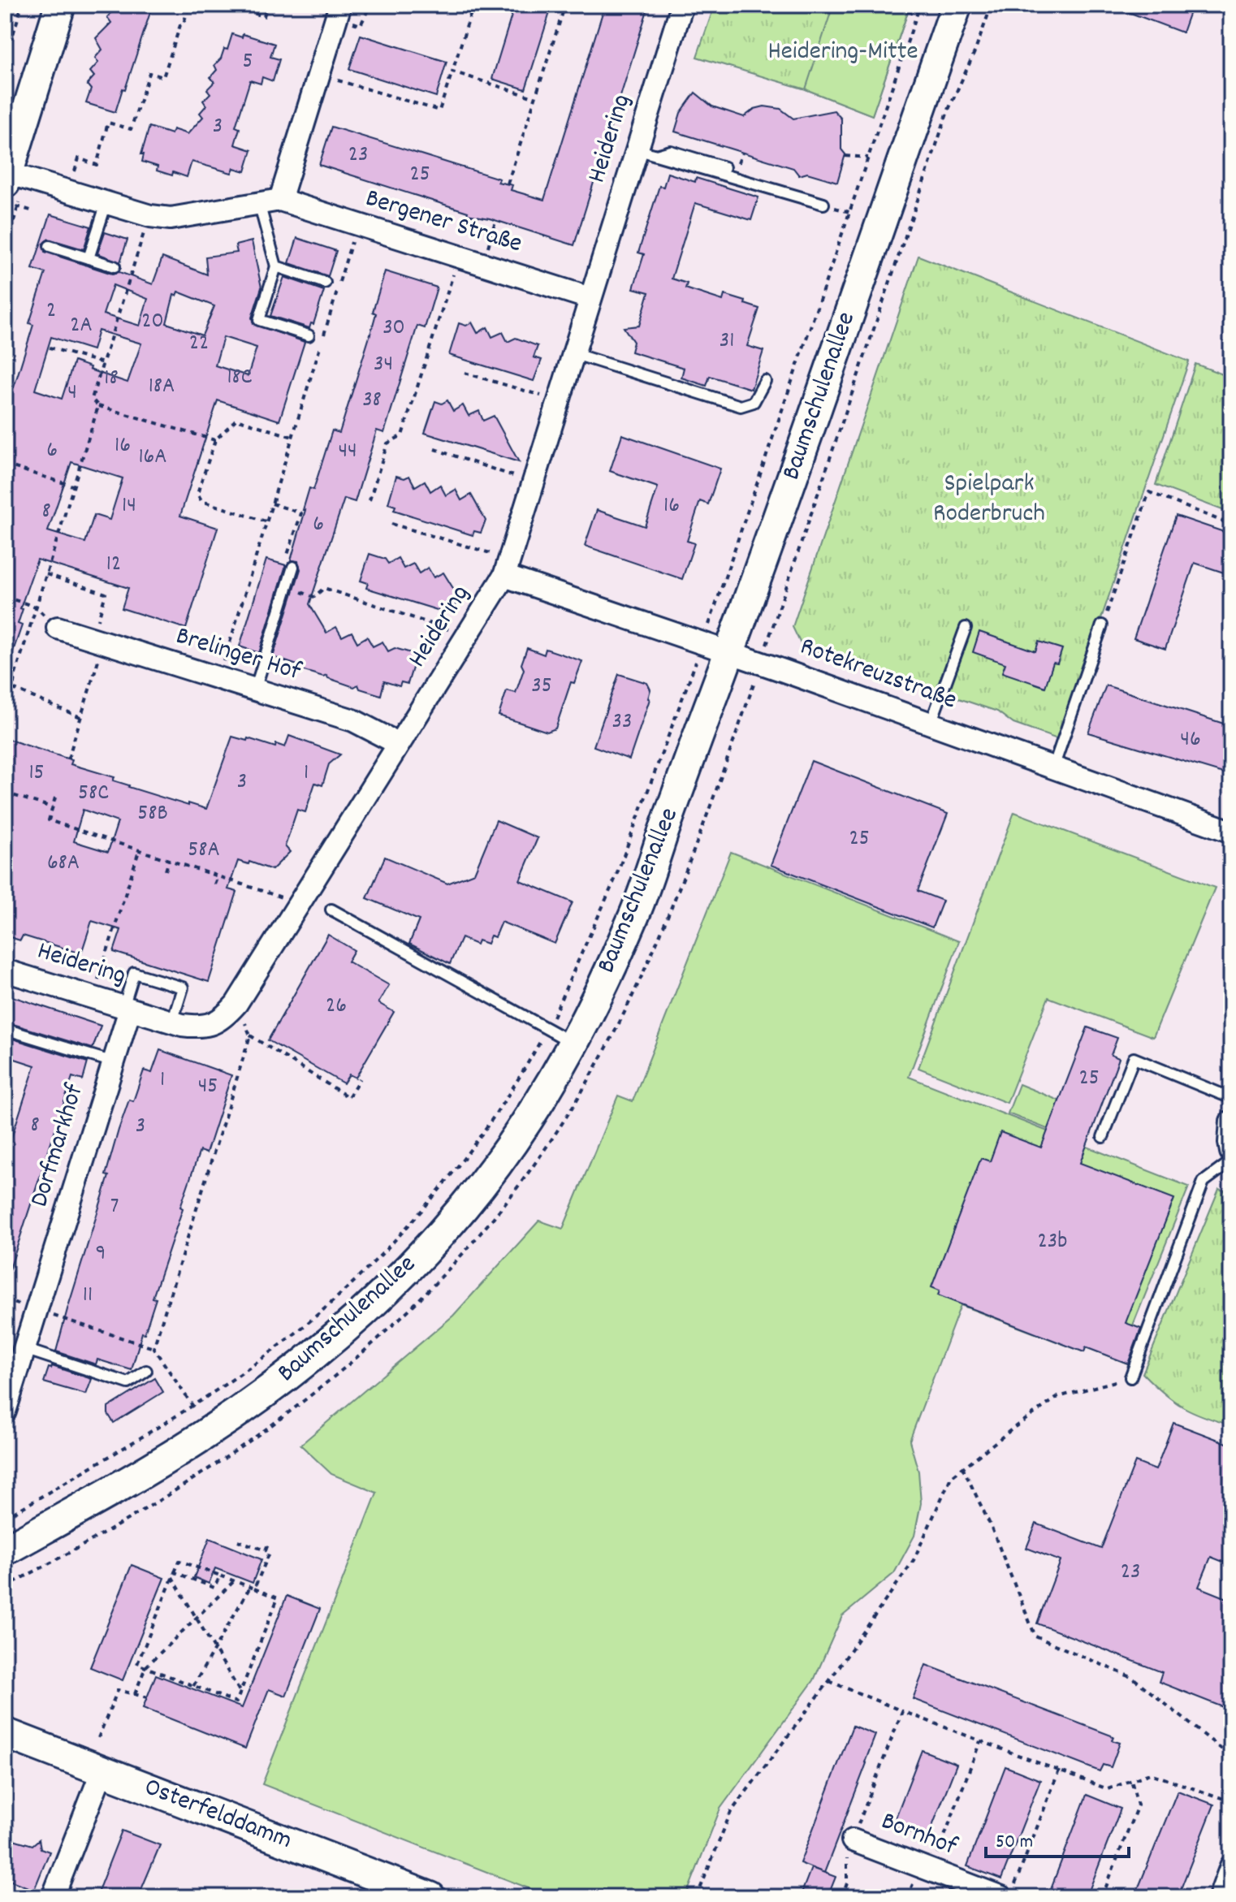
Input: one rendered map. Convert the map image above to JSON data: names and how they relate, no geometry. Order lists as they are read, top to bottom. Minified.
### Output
{"streets":{"main road":["Baumschulenallee","Osterfelddamm"],"street":["Heidering","Bergener Straße","Brelinger Hof","Rotekreuzstraße","Dorfmarkhof","Bornhof"]},"crossings":[["Heidering","Bergener Straße"],["Heidering","Brelinger Hof"],["Heidering","Rotekreuzstraße"],["Heidering","Dorfmarkhof"],["Baumschulenallee","Rotekreuzstraße"]],"parks":["Heidering-Mitte","Spielpark Roderbruch"],"house_numbers":["5","3","23","25","2","20","2A","30","31","22","34","18C","18","18A","4","38","16","6","44","16A","14","16","8","6","12","35","33","46","15","1","3","58C","58B","25","58A","68A","26","25","1","45","8","3","7","23b","9","11","23"],"scale_bar":"50 m"}
